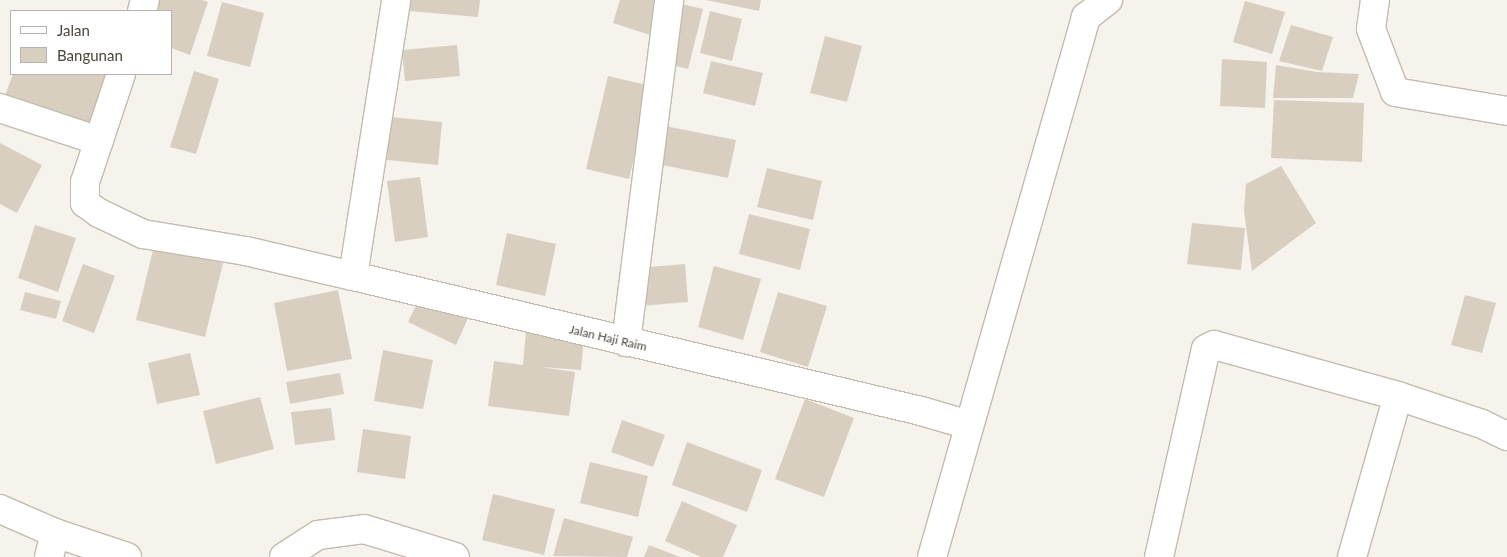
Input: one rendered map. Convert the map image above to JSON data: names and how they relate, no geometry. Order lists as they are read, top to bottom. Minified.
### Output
{"streets":{"street":["Jalan Haji Raim"]},"legend":["Jalan","Bangunan"]}
